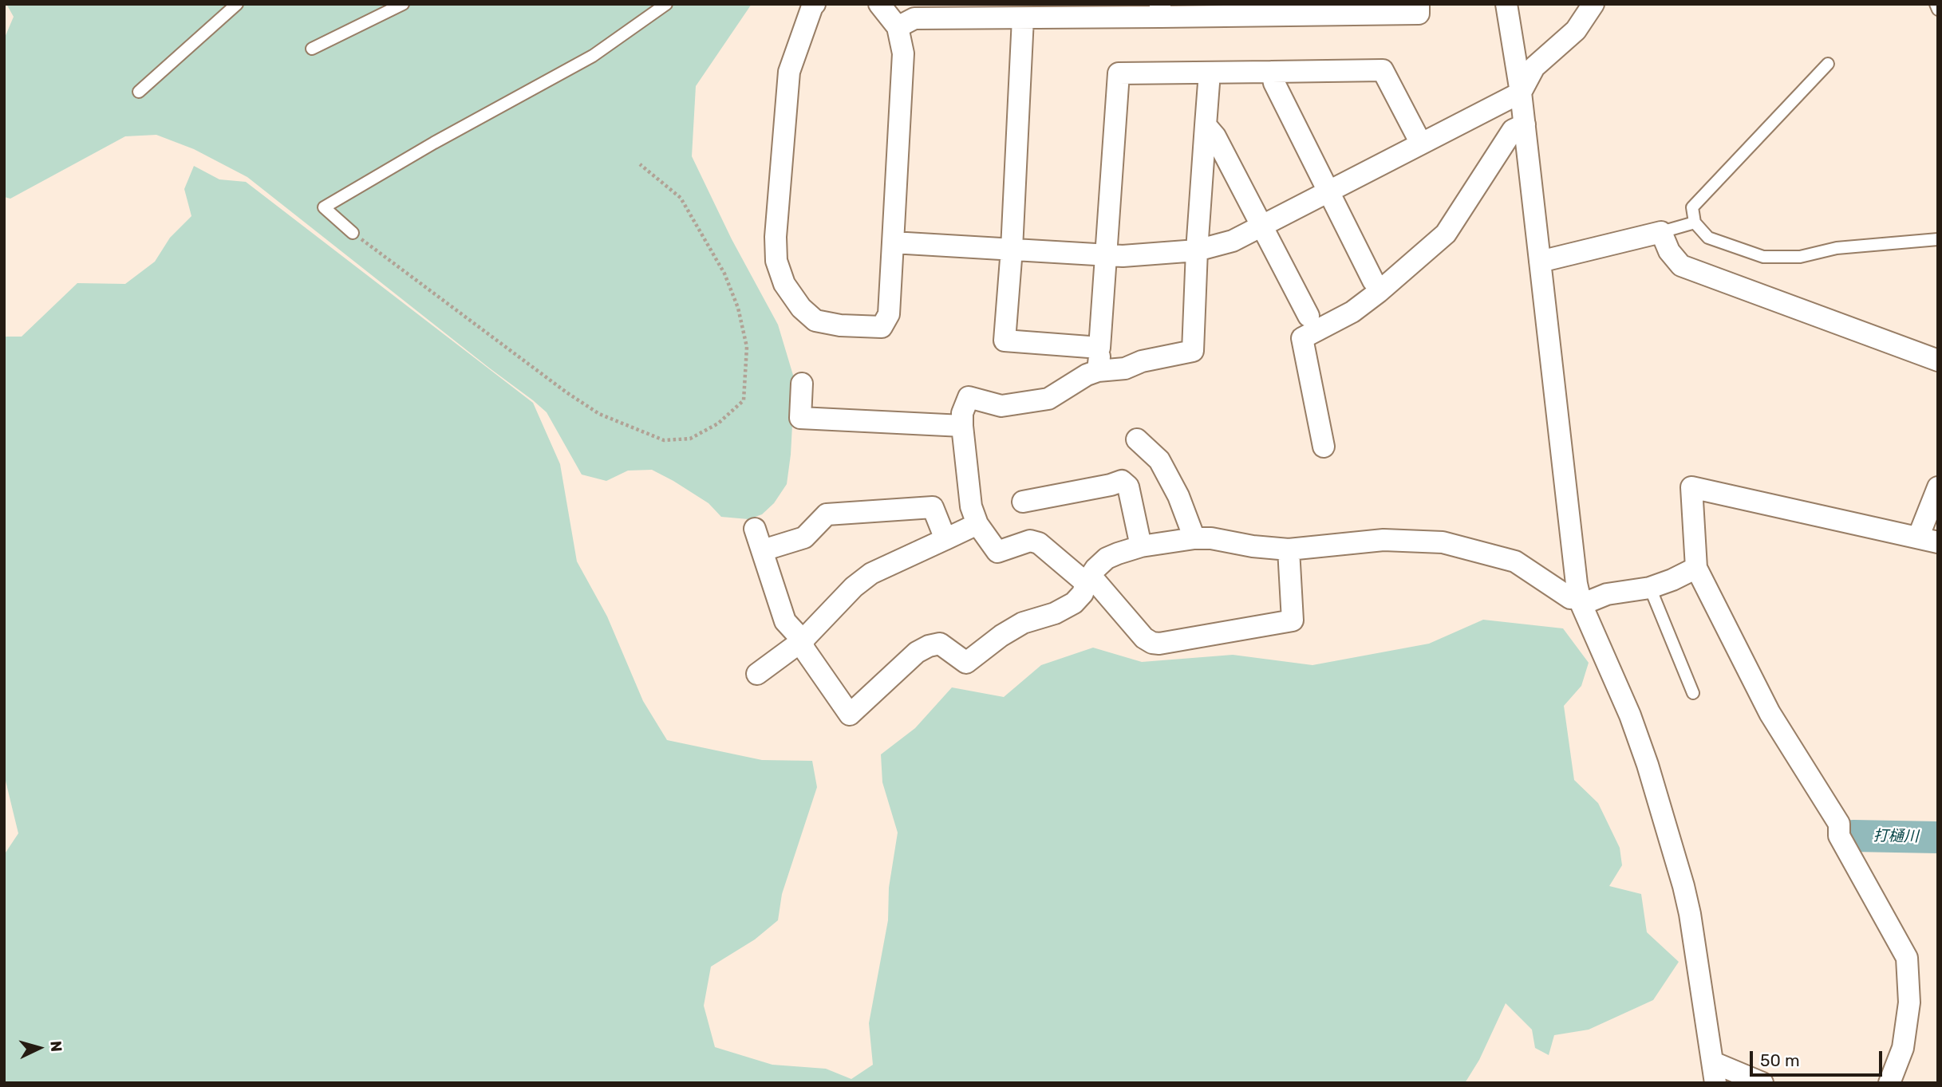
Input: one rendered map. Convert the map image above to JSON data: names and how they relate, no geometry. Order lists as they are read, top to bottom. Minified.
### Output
{"water":["打樋川"],"scale_bar":"50 m","north":"right"}
